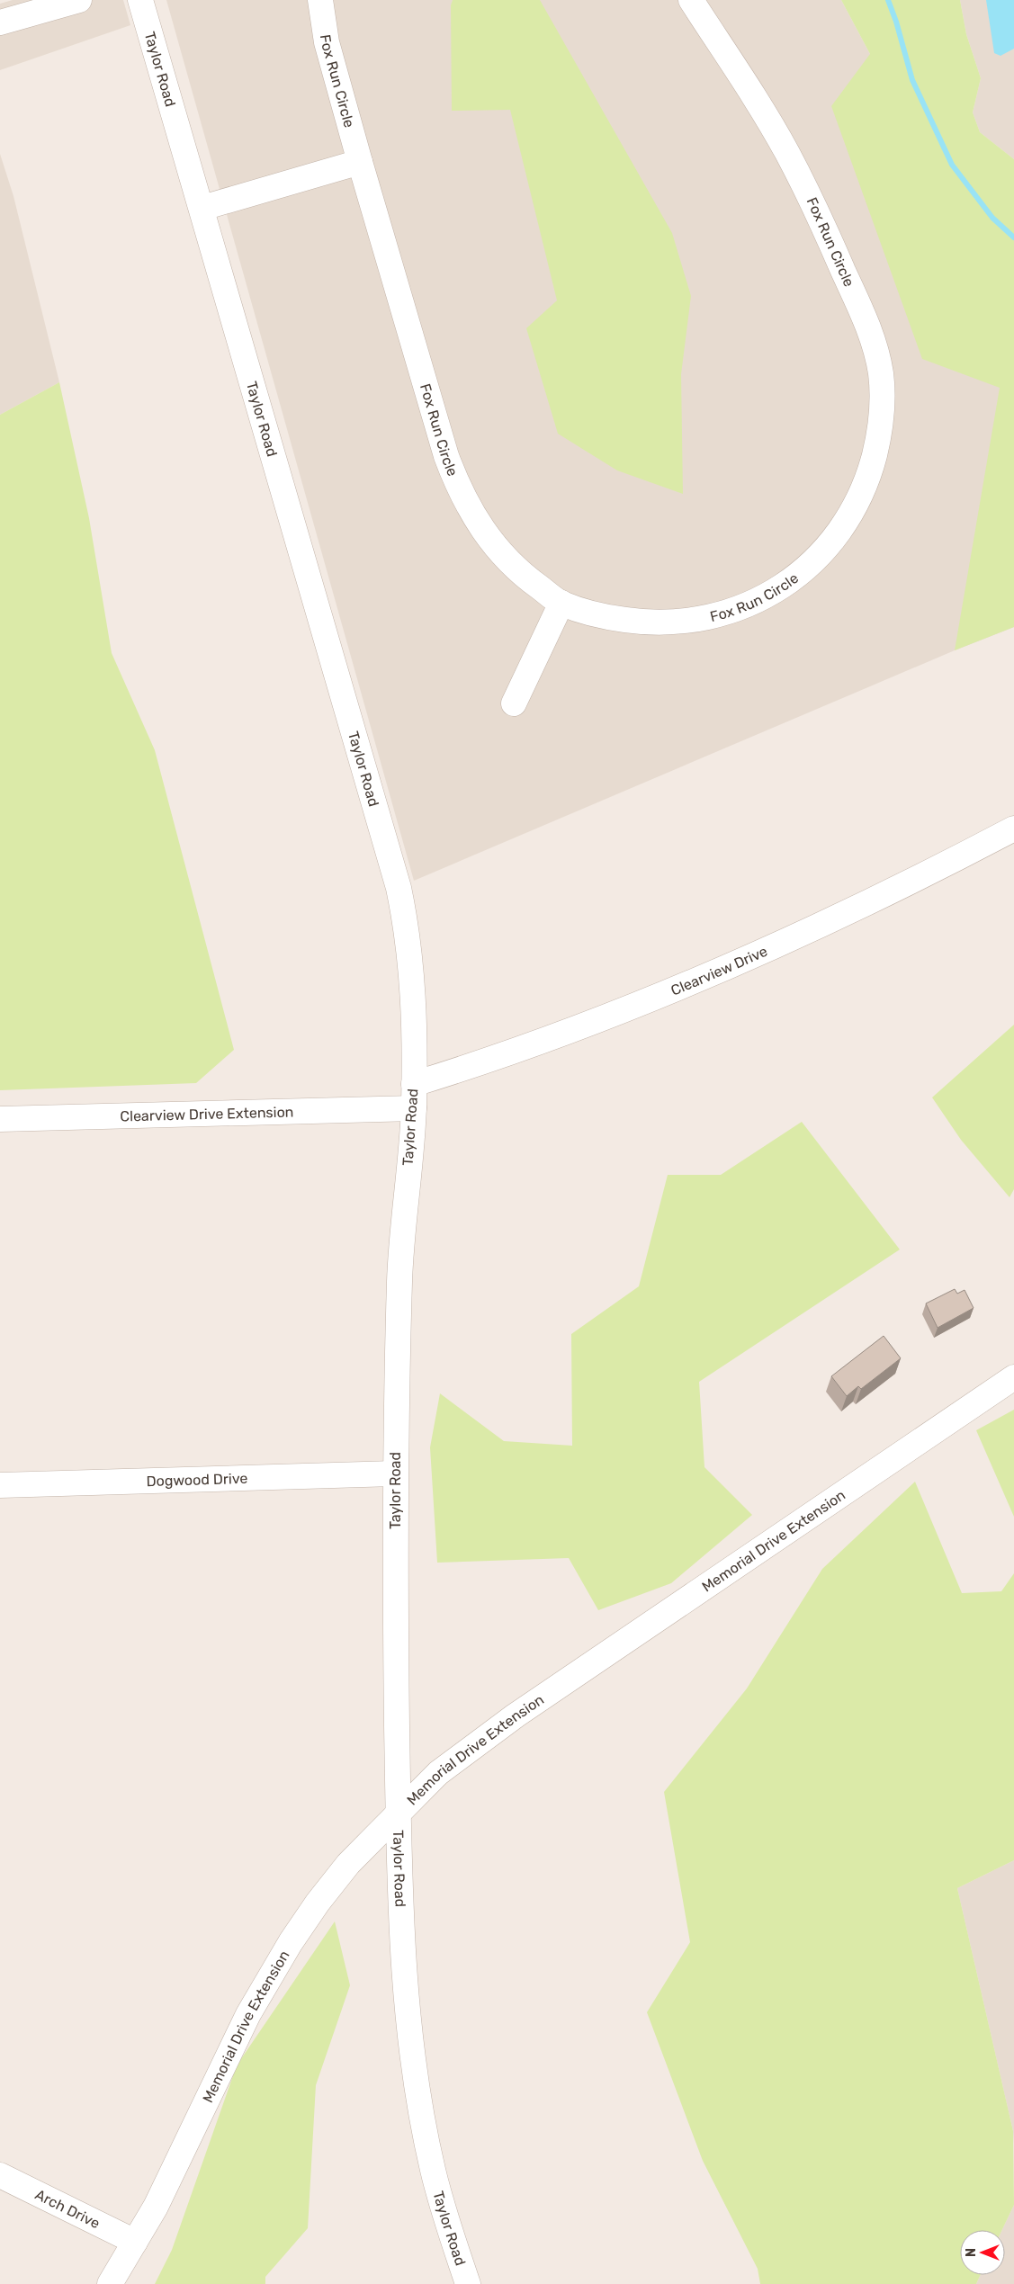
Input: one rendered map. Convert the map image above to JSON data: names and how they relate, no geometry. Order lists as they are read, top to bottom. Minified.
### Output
{"streets":{"street":["Taylor Road","Fox Run Circle","Clearview Drive","Clearview Drive Extension","Dogwood Drive","Memorial Drive Extension","Arch Drive"]},"crossings":[["Taylor Road","Clearview Drive"],["Taylor Road","Clearview Drive Extension"],["Taylor Road","Dogwood Drive"],["Taylor Road","Memorial Drive Extension"],["Memorial Drive Extension","Arch Drive"]],"north":"left"}
